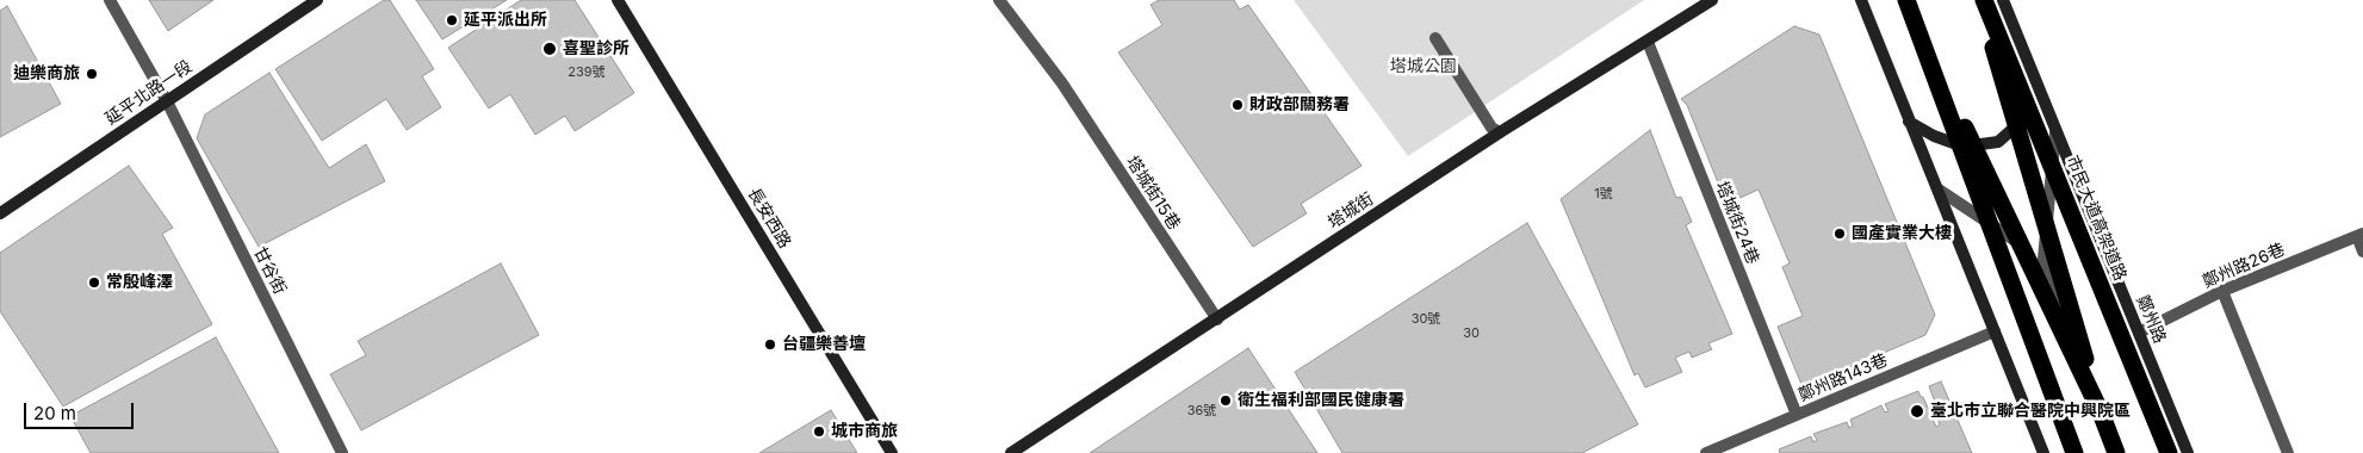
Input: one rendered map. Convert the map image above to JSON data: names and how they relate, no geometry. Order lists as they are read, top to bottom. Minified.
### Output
{"streets":{"highway":["市民大道高架道路"],"street":["延平北路一段","塔城街15巷","塔城街","長安西路","塔城街24巷","鄭州路26巷","甘谷街","鄭州路","鄭州路143巷"]},"crossings":[["延平北路一段","甘谷街"],["塔城街15巷","塔城街"],["塔城街","塔城街24巷"],["塔城街24巷","鄭州路143巷"],["鄭州路26巷","鄭州路"]],"parks":["塔城公園"],"places":["延平派出所","喜聖診所","迪樂商旅","財政部關務署","國產實業大樓","常殷峰澤","台疆樂善壇","衛生福利部國民健康署","臺北市立聯合醫院中興院區","城市商旅"],"house_numbers":["239號","1號","30號","30","36號"],"scale_bar":"20 m"}
